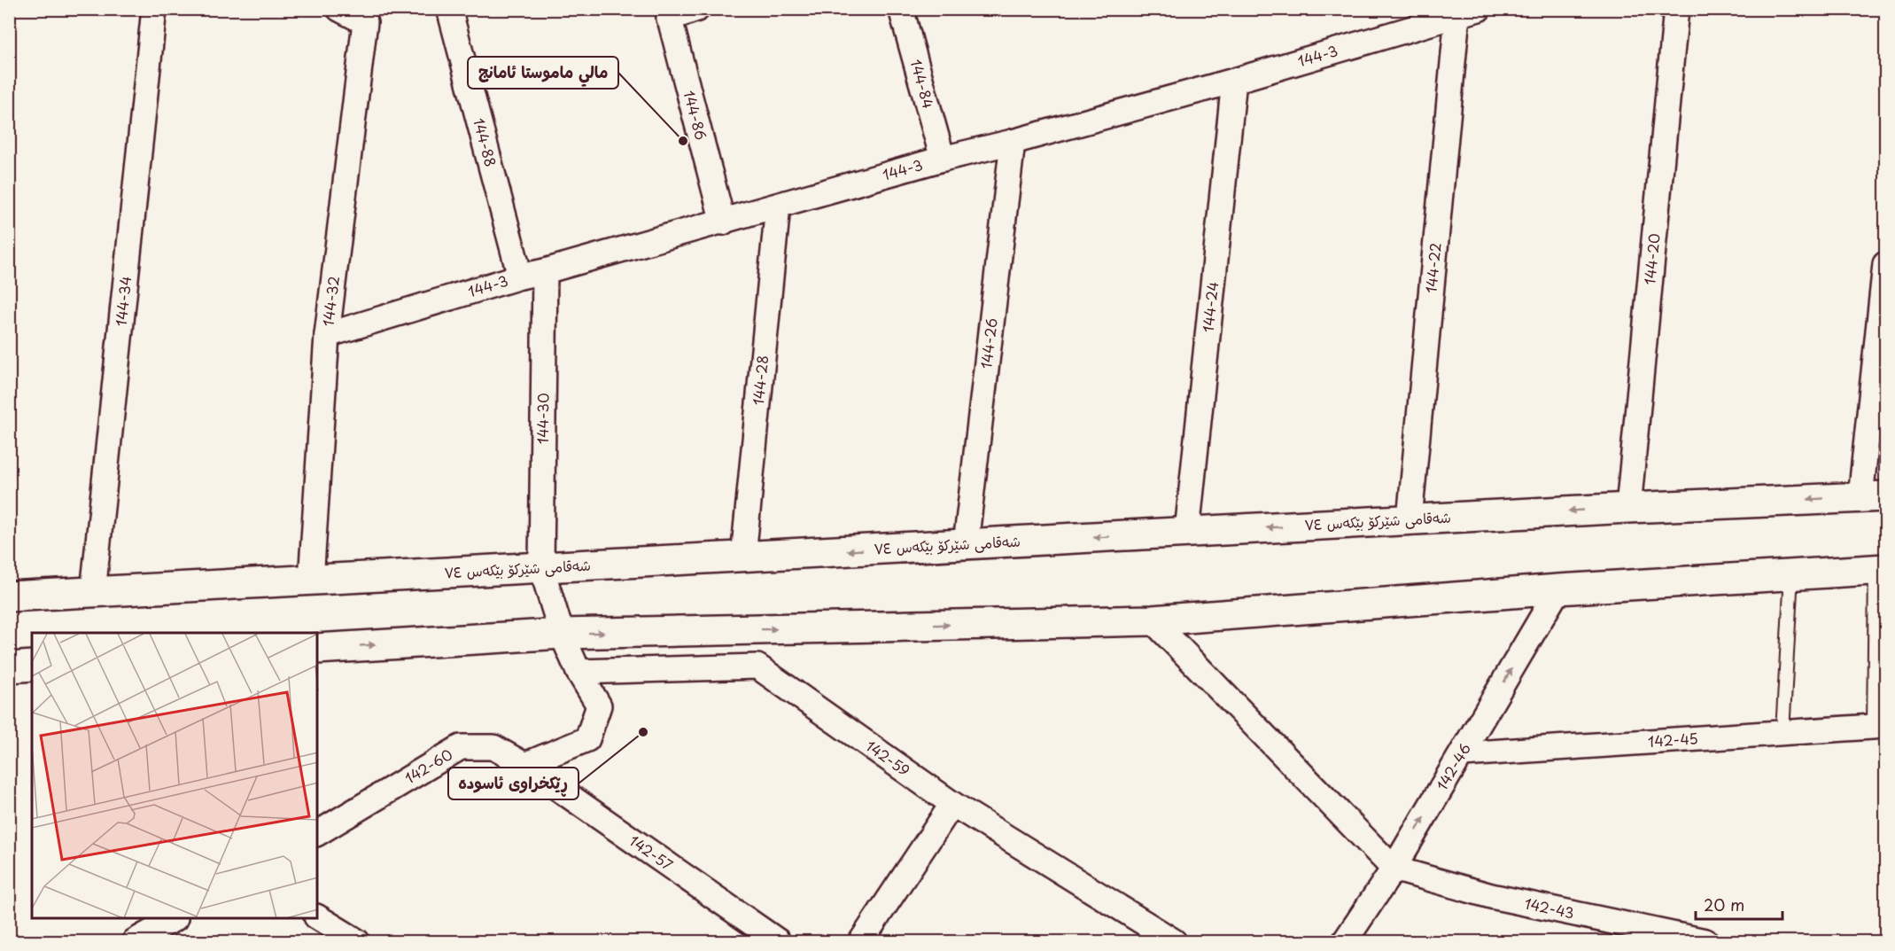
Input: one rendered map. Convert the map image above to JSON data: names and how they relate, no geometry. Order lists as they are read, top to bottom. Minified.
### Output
{"streets":{"street":["144-3","144-84","144-86","144-88","144-20","144-22","144-34","144-32","144-24","144-26","144-28","144-30","شەقامی شێرکۆ بێکەس ٧٤","142-45","142-59","142-60","142-46","142-57","142-43"]},"crossings":[["144-3","144-84"],["144-3","144-86"],["144-3","144-88"],["144-3","144-22"],["144-3","144-32"],["144-3","144-24"],["144-3","144-26"],["144-3","144-28"],["144-3","144-30"],["144-20","شەقامی شێرکۆ بێکەس ٧٤"],["144-22","شەقامی شێرکۆ بێکەس ٧٤"],["144-34","شەقامی شێرکۆ بێکەس ٧٤"],["144-32","شەقامی شێرکۆ بێکەس ٧٤"],["144-24","شەقامی شێرکۆ بێکەس ٧٤"],["144-26","شەقامی شێرکۆ بێکەس ٧٤"],["144-28","شەقامی شێرکۆ بێکەس ٧٤"],["144-30","شەقامی شێرکۆ بێکەس ٧٤"],["142-45","142-46"],["142-60","142-57"],["142-46","142-43"]],"one_way":["142-46"],"places":["مالي ماموستا ئامانج","ڕێکخراوی ئاسودە"],"scale_bar":"20 m"}
